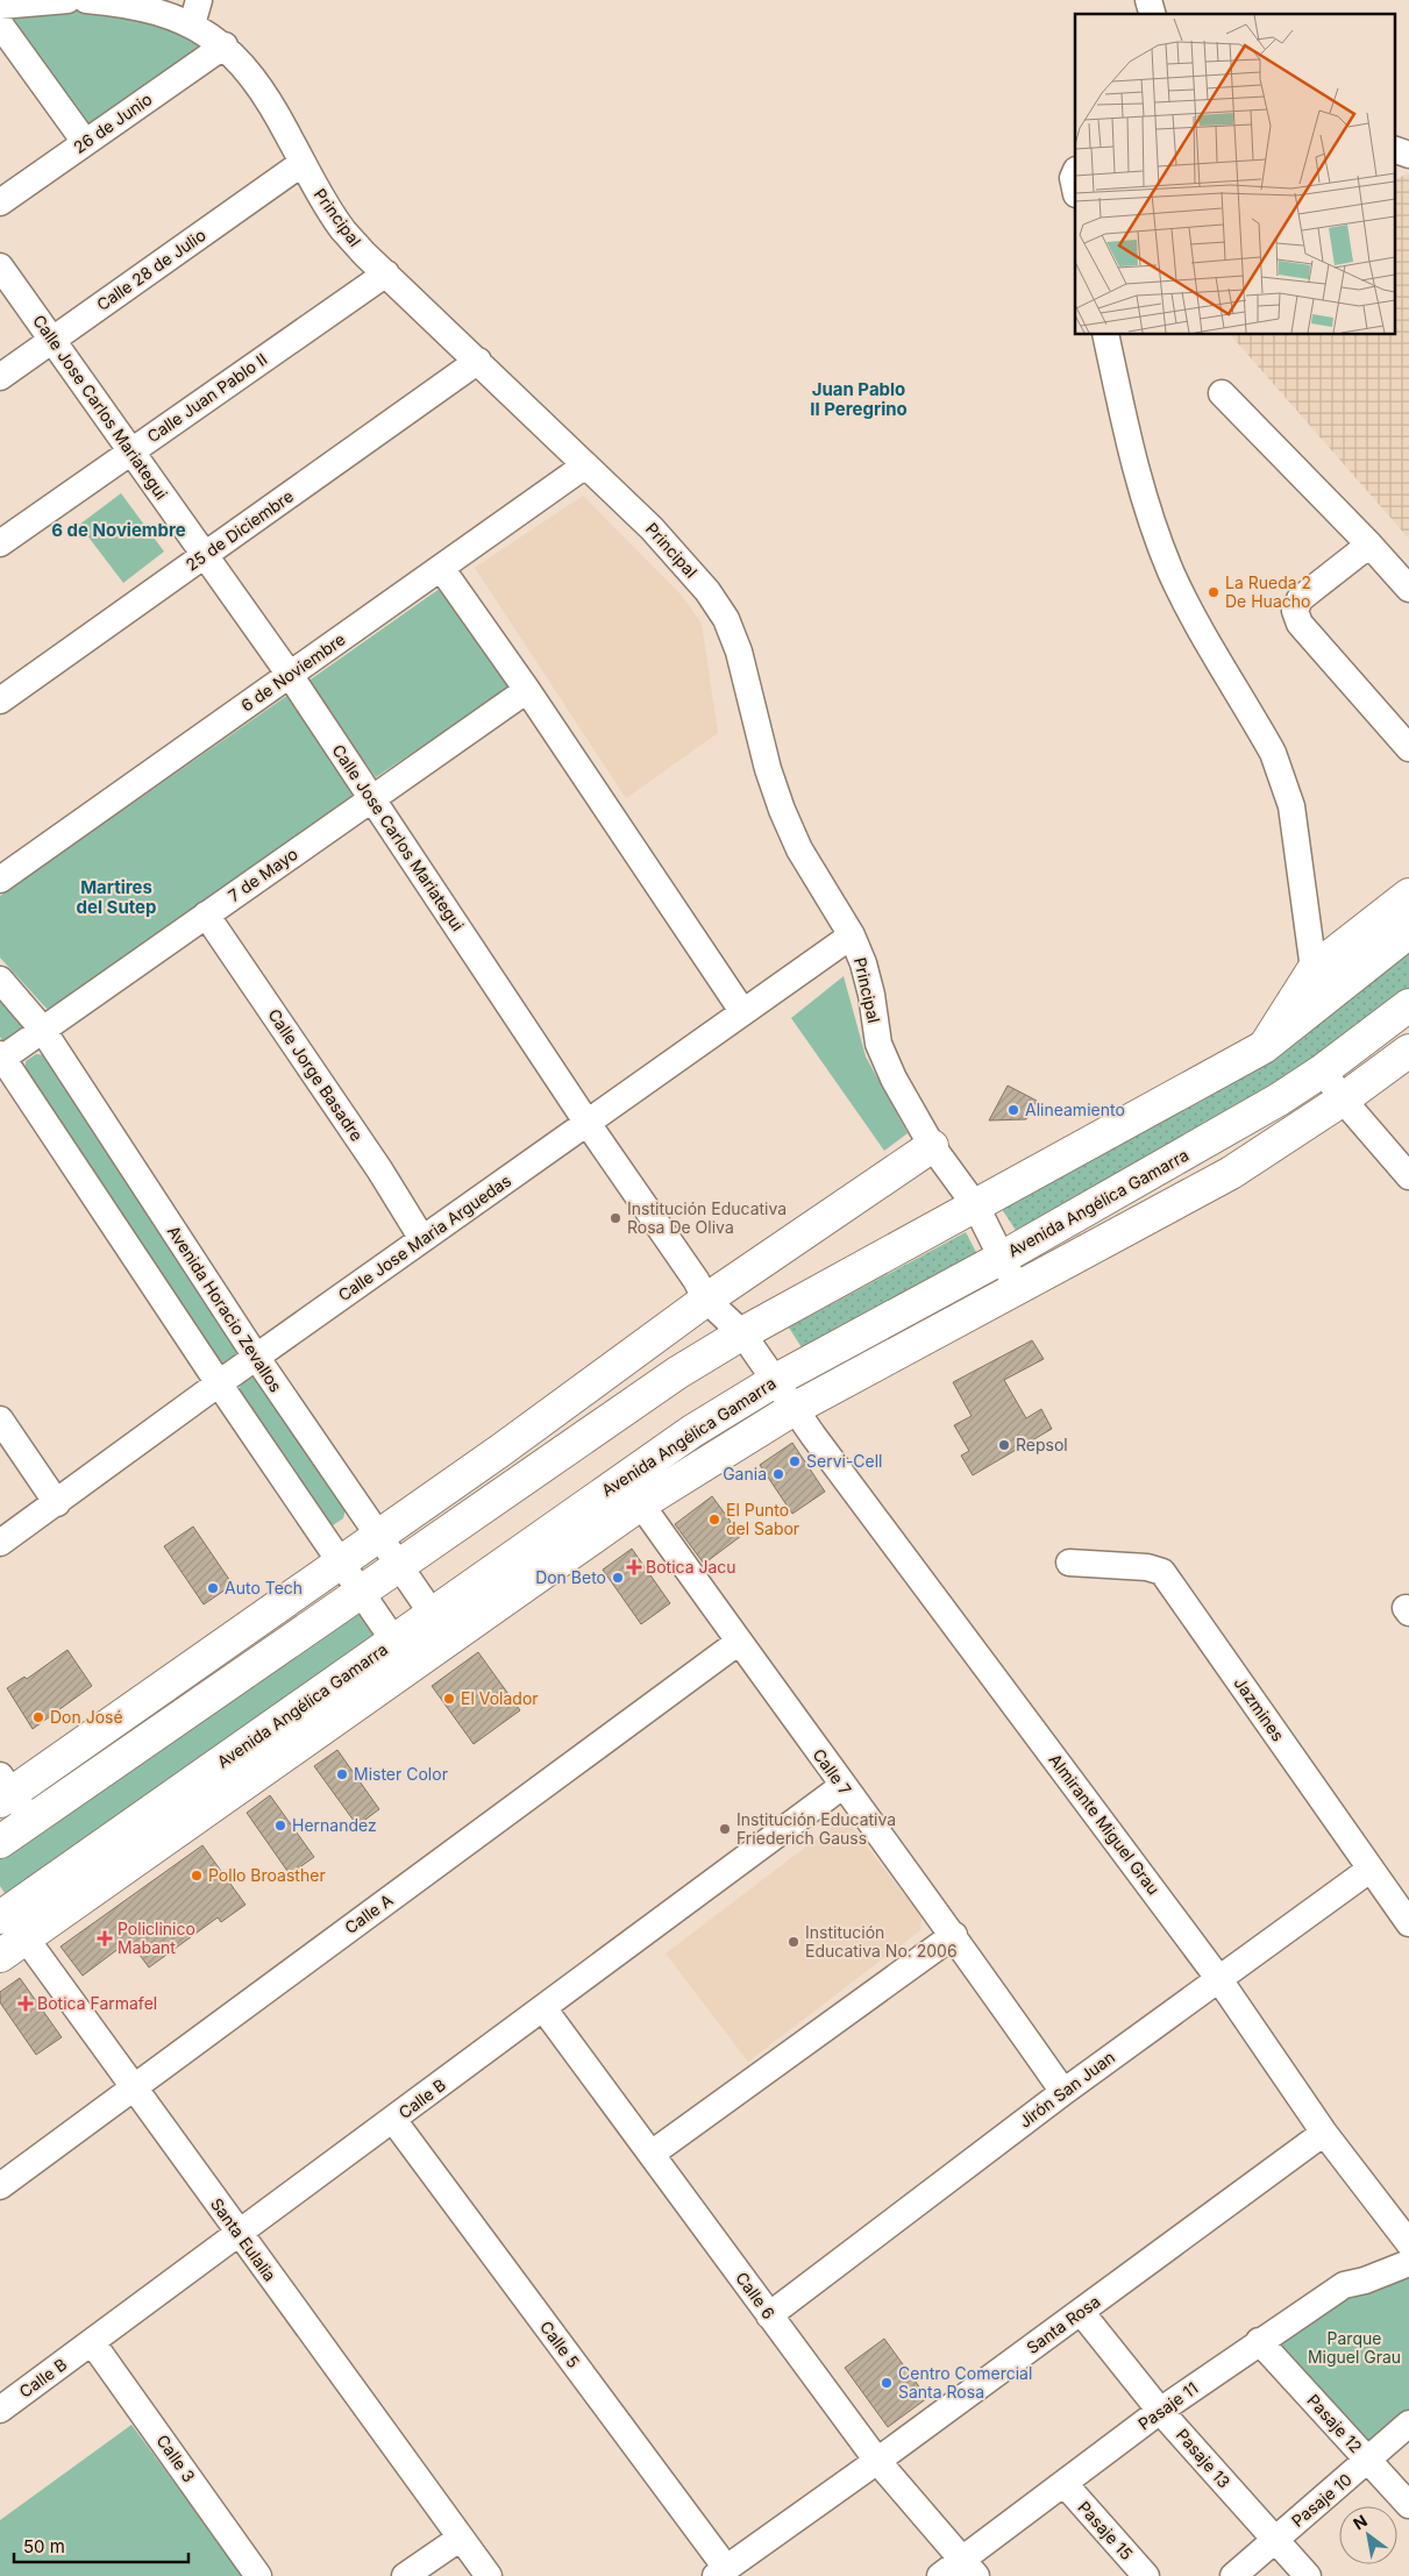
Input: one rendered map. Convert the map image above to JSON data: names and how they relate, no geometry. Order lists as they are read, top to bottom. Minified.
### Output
{"streets":{"main road":["Avenida Angélica Gamarra"],"street":["26 de Junio","Principal","Calle 28 de Julio","Calle Juan Pablo II","Calle Jose Carlos Mariategui","25 de Diciembre","6 de Noviembre","7 de Mayo","Calle Jorge Basadre","Calle Jose Maria Arguedas","Avenida Horacio Zevallos","Jazmines","Calle 7","Almirante Miguel Grau","Calle A","Jirón San Juan","Calle B","Santa Eulalia","Calle 6","Santa Rosa","Calle 5","Pasaje 11","Pasaje 12","Calle 3","Pasaje 13","Pasaje 10","Pasaje 15"]},"crossings":[["26 de Junio","Principal"],["Principal","Calle 28 de Julio"],["Principal","Calle Juan Pablo II"],["Principal","25 de Diciembre"],["Principal","6 de Noviembre"],["Principal","Avenida Angélica Gamarra"],["Principal","Calle Jose Maria Arguedas"],["Calle 28 de Julio","Calle Jose Carlos Mariategui"],["Calle Juan Pablo II","Calle Jose Carlos Mariategui"],["Calle Jose Carlos Mariategui","25 de Diciembre"],["Calle Jose Carlos Mariategui","6 de Noviembre"],["Calle Jose Carlos Mariategui","7 de Mayo"],["Calle Jose Carlos Mariategui","Avenida Angélica Gamarra"],["Calle Jose Carlos Mariategui","Calle Jose Maria Arguedas"],["Calle Jose Carlos Mariategui","Almirante Miguel Grau"],["7 de Mayo","Calle Jorge Basadre"],["7 de Mayo","Avenida Horacio Zevallos"],["Calle Jorge Basadre","Calle Jose Maria Arguedas"],["Avenida Angélica Gamarra","Avenida Horacio Zevallos"],["Avenida Angélica Gamarra","Calle 7"],["Avenida Angélica Gamarra","Almirante Miguel Grau"],["Avenida Angélica Gamarra","Santa Eulalia"],["Calle Jose Maria Arguedas","Avenida Horacio Zevallos"],["Jazmines","Jirón San Juan"],["Calle 7","Calle A"],["Calle 7","Jirón San Juan"],["Calle 7","Calle B"],["Almirante Miguel Grau","Jirón San Juan"],["Almirante Miguel Grau","Santa Rosa"],["Calle A","Santa Eulalia"],["Jirón San Juan","Calle 6"],["Calle B","Santa Eulalia"],["Calle B","Calle 6"],["Calle B","Calle 5"],["Calle B","Calle 3"],["Calle 6","Santa Rosa"],["Calle 6","Pasaje 11"],["Santa Rosa","Calle 5"],["Santa Rosa","Pasaje 13"],["Pasaje 11","Pasaje 12"],["Pasaje 11","Pasaje 13"],["Pasaje 11","Pasaje 15"],["Pasaje 12","Pasaje 10"],["Pasaje 13","Pasaje 10"]],"districts":["Juan Pablo II Peregrino","6 de Noviembre","Martires del Sutep"],"parks":["Parque Miguel Grau"],"places":{"other":["La Rueda 2 De Huacho","Alineamiento","Institución Educativa Rosa De Oliva","Repsol","Servi-Cell","Gania","El Punto del Sabor","Don Beto","Auto Tech","El Volador","Don José","Mister Color","Hernandez","Institución Educativa Friederich Gauss","Pollo Broasther","Institución Educativa No. 2006","Centro Comercial Santa Rosa"],"health":["Botica Jacu","Policlinico Mabant","Botica Farmafel"]},"scale_bar":"50 m","north":"top left"}
